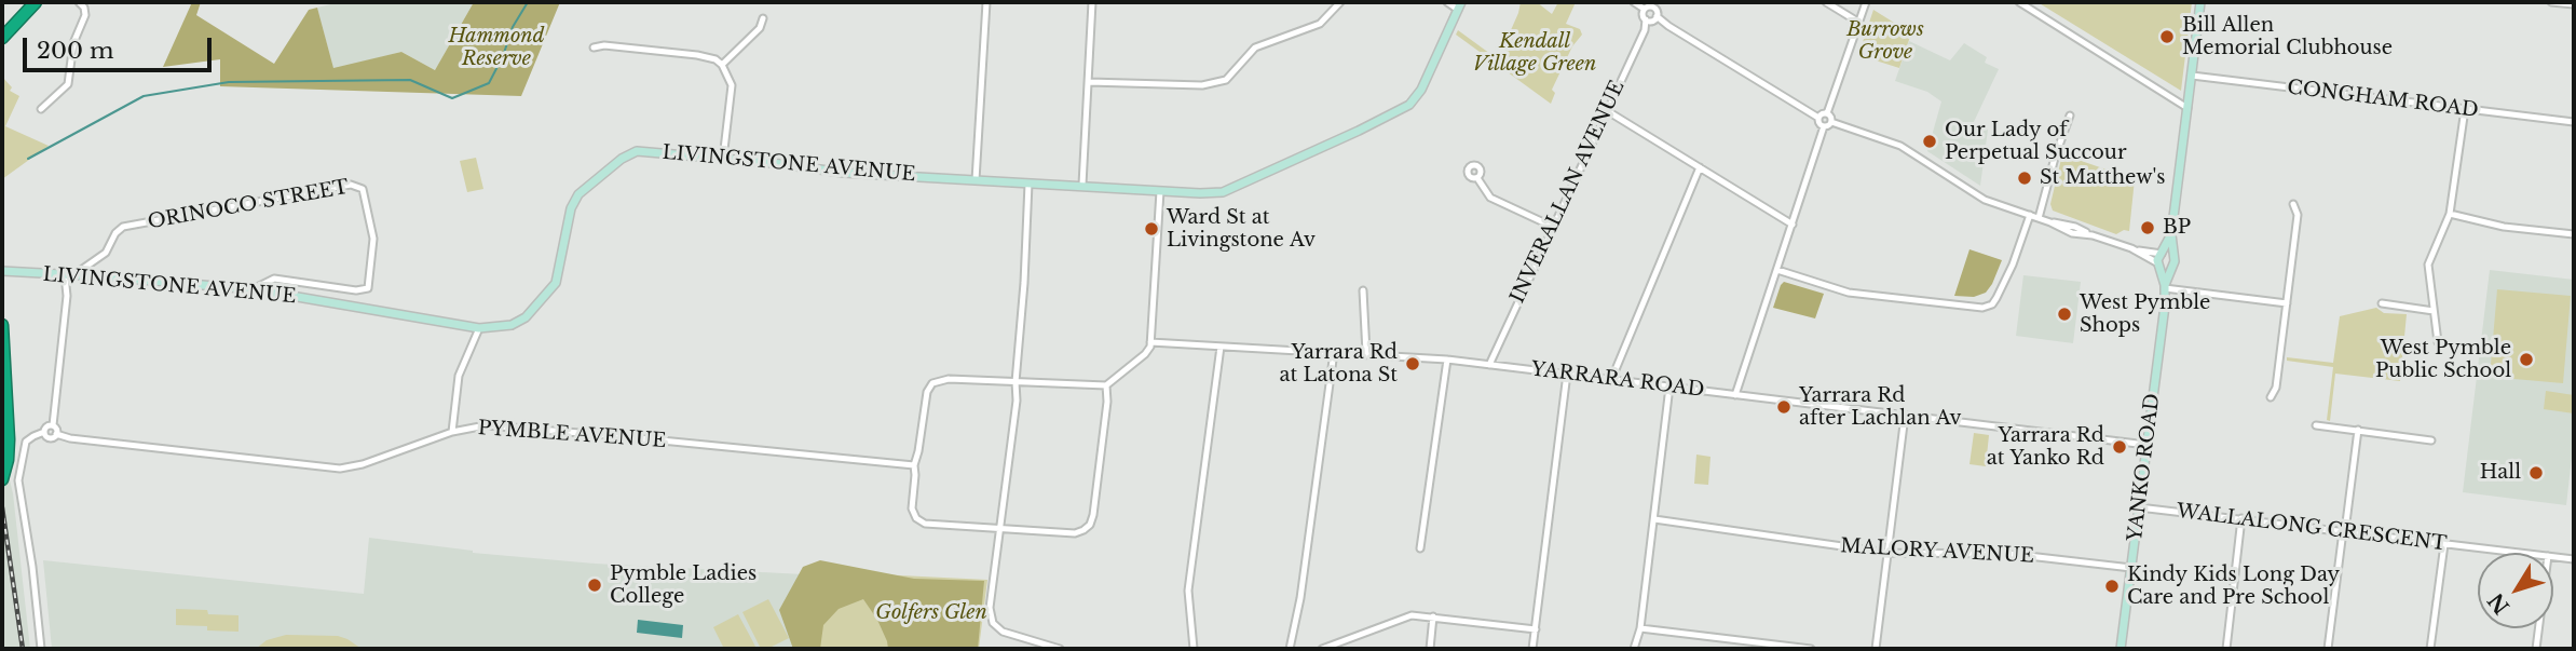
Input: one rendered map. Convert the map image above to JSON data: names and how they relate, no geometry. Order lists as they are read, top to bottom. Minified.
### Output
{"streets":{"street":["CONGHAM ROAD","LIVINGSTONE AVENUE","INVERALLAN AVENUE","ORINOCO STREET","YARRARA ROAD","PYMBLE AVENUE","YANKO ROAD","WALLALONG CRESCENT","MALORY AVENUE"]},"crossings":[["CONGHAM ROAD","YANKO ROAD"],["LIVINGSTONE AVENUE","ORINOCO STREET"],["INVERALLAN AVENUE","YARRARA ROAD"],["YARRARA ROAD","YANKO ROAD"],["YANKO ROAD","WALLALONG CRESCENT"],["YANKO ROAD","MALORY AVENUE"]],"parks":["Burrows Grove","Hammond Reserve","Kendall Village Green","Golfers Glen"],"places":["Bill Allen Memorial Clubhouse","Our Lady of Perpetual Succour","St Matthew's","BP","Ward St at Livingstone Av","West Pymble Shops","West Pymble Public School","Yarrara Rd at Latona St","Yarrara Rd after Lachlan Av","Yarrara Rd at Yanko Rd","Hall","Pymble Ladies College","Kindy Kids Long Day Care and Pre School"],"scale_bar":"200 m","north":"bottom left"}
